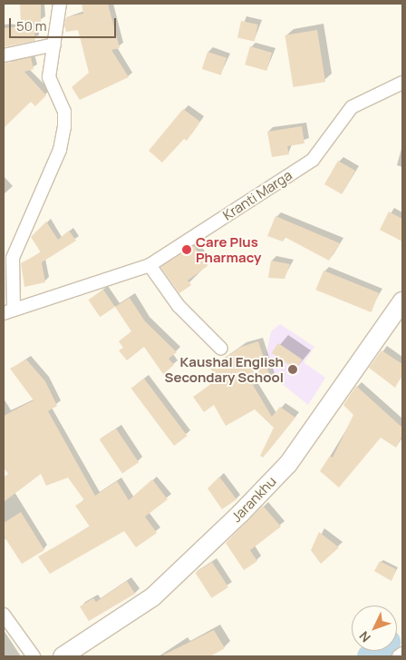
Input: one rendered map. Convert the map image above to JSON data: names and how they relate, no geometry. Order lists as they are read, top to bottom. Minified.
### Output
{"streets":{"street":["Kranti Marga","Jarankhu"]},"places":["Care Plus Pharmacy","Kaushal English Secondary School"],"scale_bar":"50 m","north":"bottom left"}
